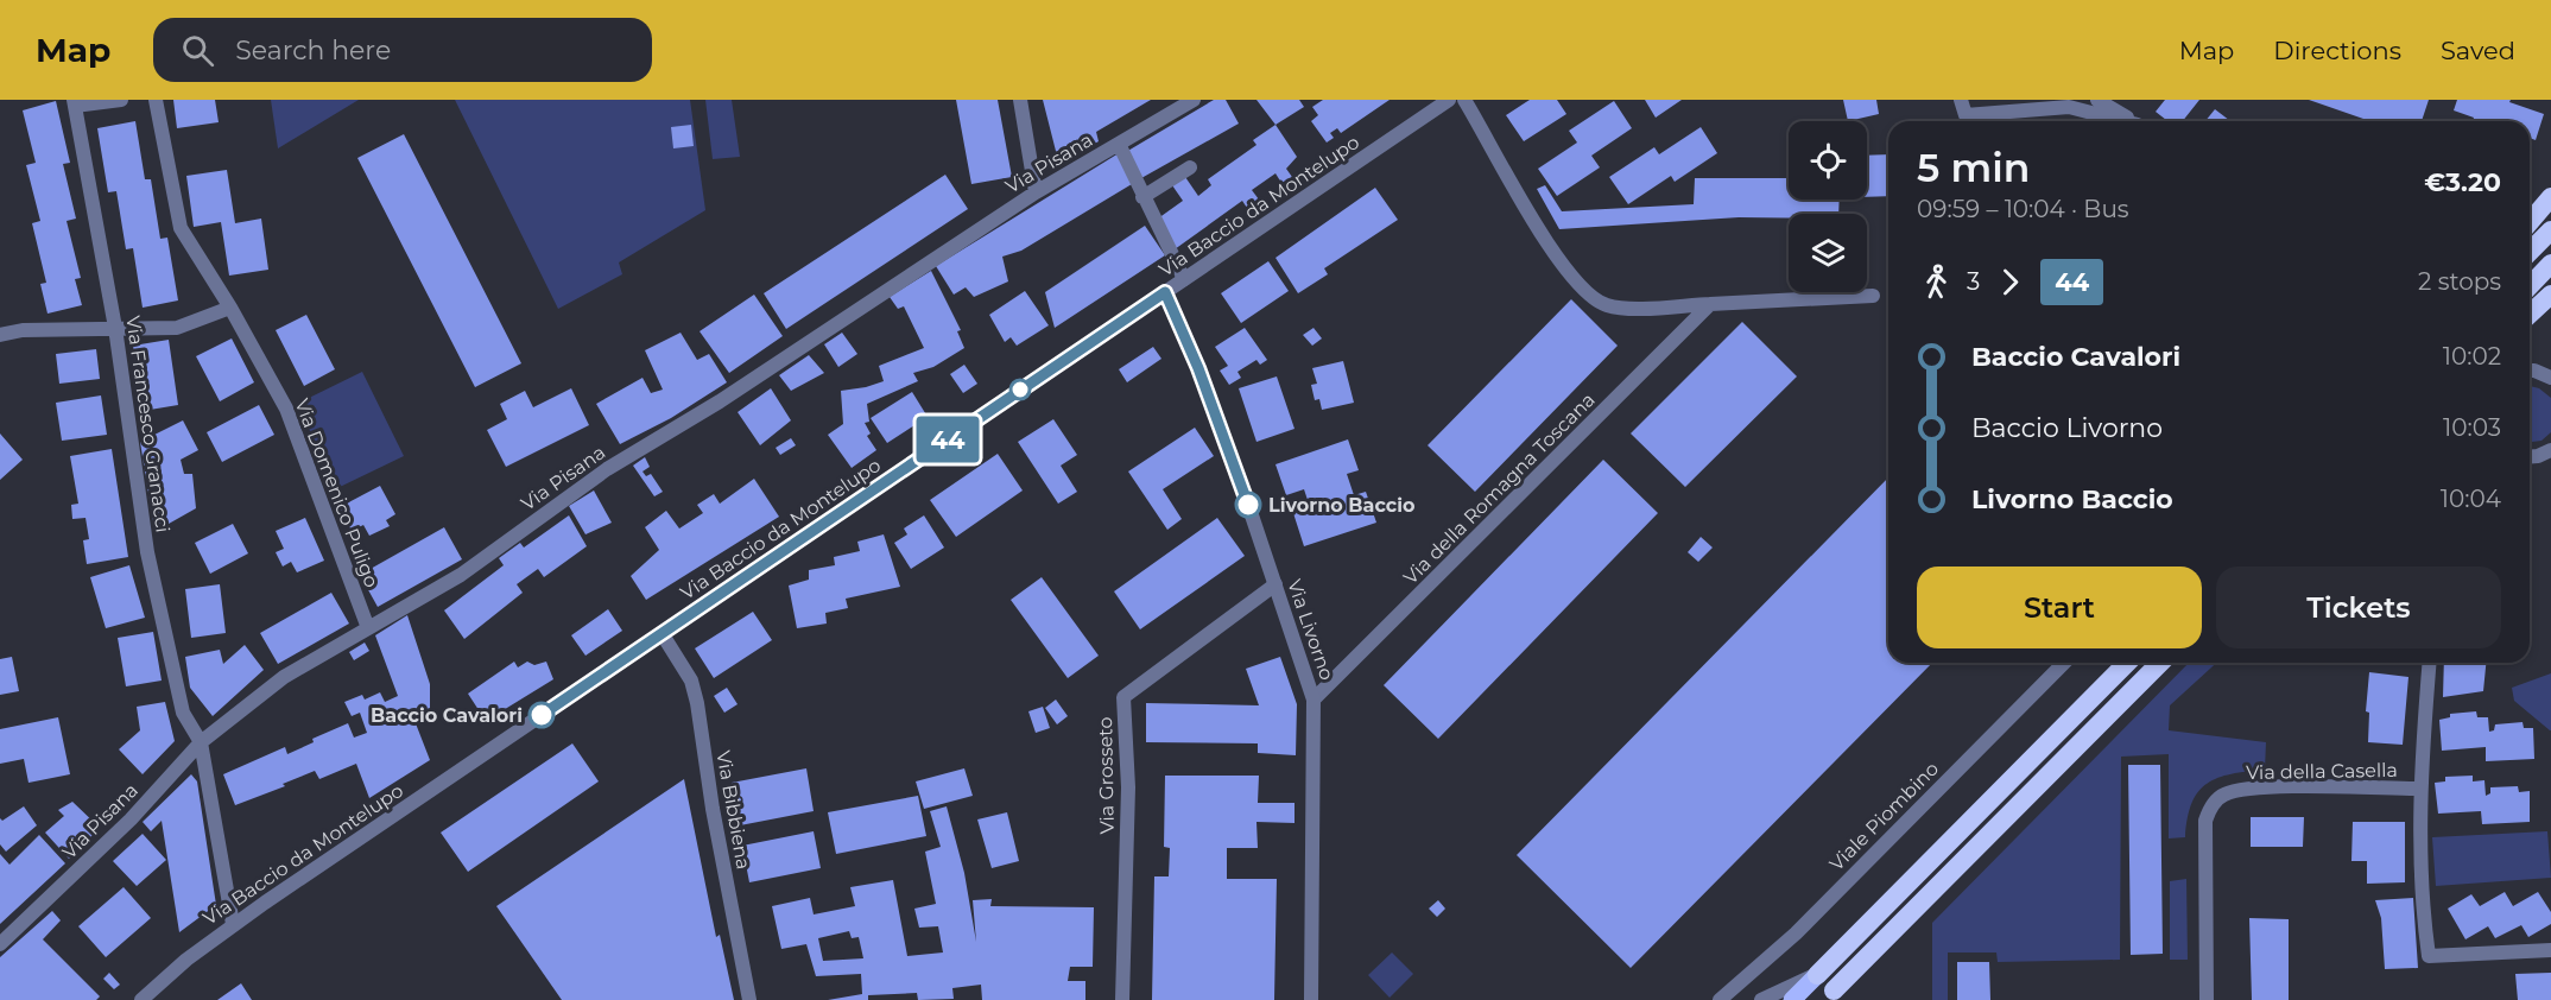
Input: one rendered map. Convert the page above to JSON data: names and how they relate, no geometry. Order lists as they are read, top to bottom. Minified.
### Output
{"streets":{"street":["Via Pisana","Via Baccio da Montelupo","Via Francesco Granacci","Via della Romagna Toscana","Via Domenico Puligo","Via Livorno","Via della Casella","Via Grosseto","Via Bibbiena","Viale Piombino"]},"crossings":[["Via Pisana","Via Francesco Granacci"],["Via Pisana","Via Domenico Puligo"],["Via Baccio da Montelupo","Via Francesco Granacci"],["Via Baccio da Montelupo","Via Livorno"],["Via Baccio da Montelupo","Via Bibbiena"],["Via della Romagna Toscana","Via Livorno"],["Via Livorno","Via Grosseto"]],"places":["Livorno Baccio","Baccio Cavalori"],"lines":["bus line 44"],"page":{"header":"Map","search":"Search here","nav":["Map","Directions","Saved"],"on_map":"44","heading":["5 min","09:59 – 10:04 · Bus","€3.20"],"legs":["3","44","2 stops"],"list":[{"name":"Baccio Cavalori","value":"10:02"},{"name":"Baccio Livorno","value":"10:03"},{"name":"Livorno Baccio","value":"10:04"}],"buttons":["Start","Tickets"]}}
